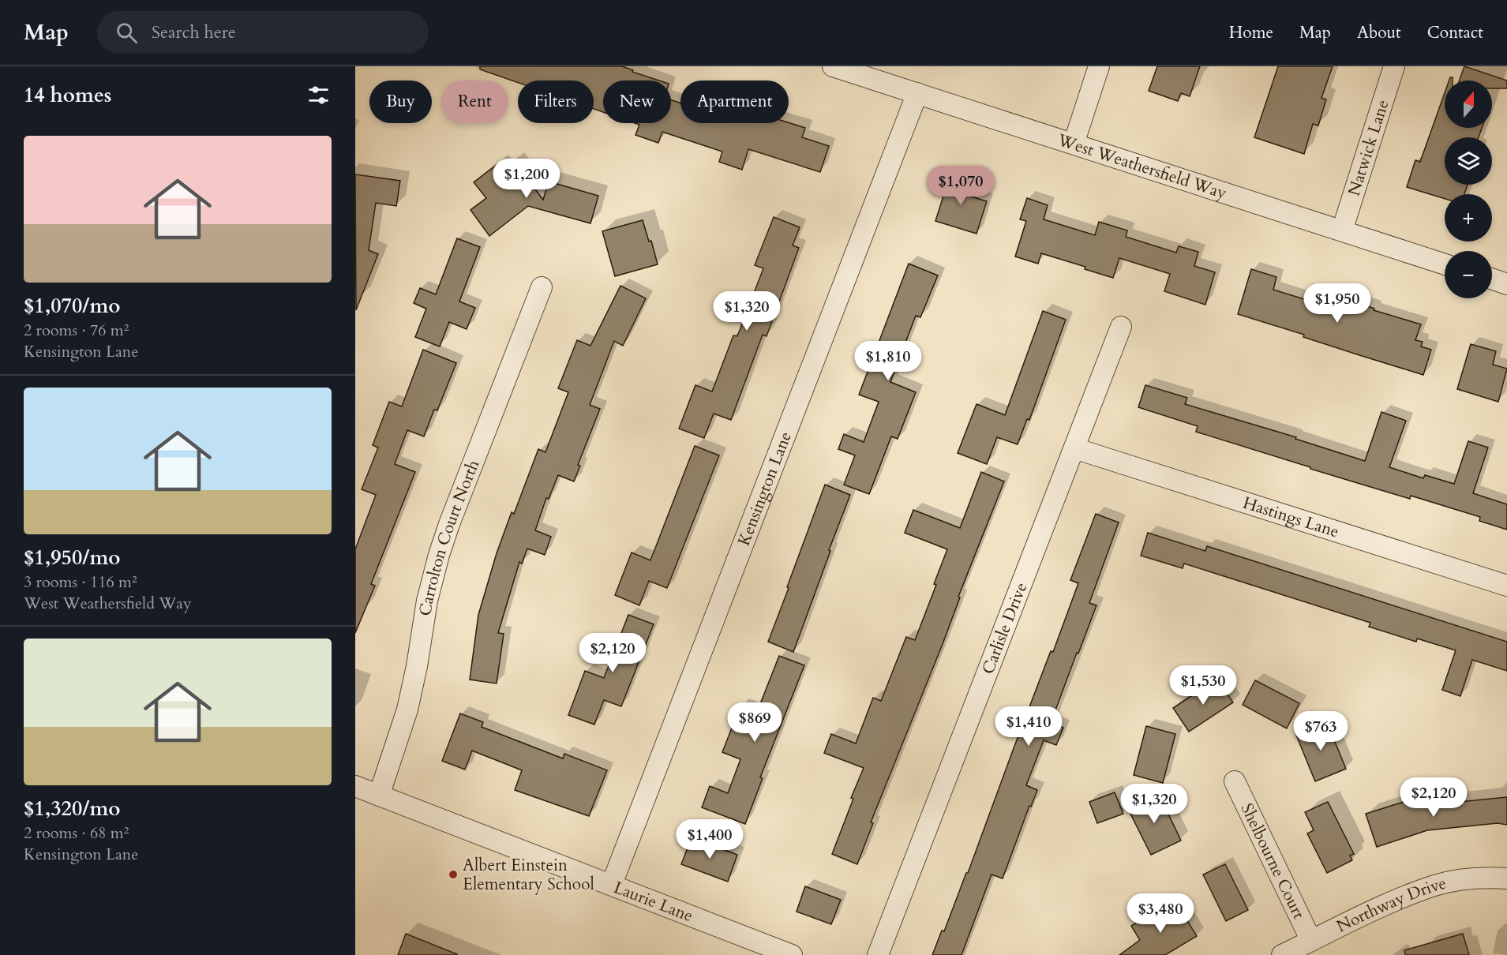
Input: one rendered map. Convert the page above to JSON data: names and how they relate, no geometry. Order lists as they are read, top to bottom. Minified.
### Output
{"streets":{"street":["Natwick Lane","West Weathersfield Way","Kensington Lane","Hastings Lane","Carrolton Court North","Carlisle Drive","Shelbourne Court","Laurie Lane","Northway Drive"]},"crossings":[["Natwick Lane","West Weathersfield Way"],["West Weathersfield Way","Kensington Lane"],["Kensington Lane","Laurie Lane"],["Hastings Lane","Carlisle Drive"],["Carrolton Court North","Laurie Lane"],["Shelbourne Court","Northway Drive"]],"places":["Albert Einstein Elementary School"],"north":"top","page":{"header":"Map","search":"Search here","nav":["Home","Map","About","Contact"],"heading":"14 homes","map_buttons":["+","−"],"chip":["Buy","Rent","Filters","New","Apartment"],"list":[{"name":"$1,070/mo","note":"2 rooms · 76 m² · Kensington Lane"},{"name":"$1,950/mo","note":"3 rooms · 116 m² · West Weathersfield Way"},{"name":"$1,320/mo","note":"2 rooms · 68 m² · Kensington Lane"}],"price":["$1,200","$1,070","$1,950","$1,320","$1,810","$2,120","$1,530","$869","$1,410","$763","$2,120","$1,320","$1,400","$3,480"]}}
